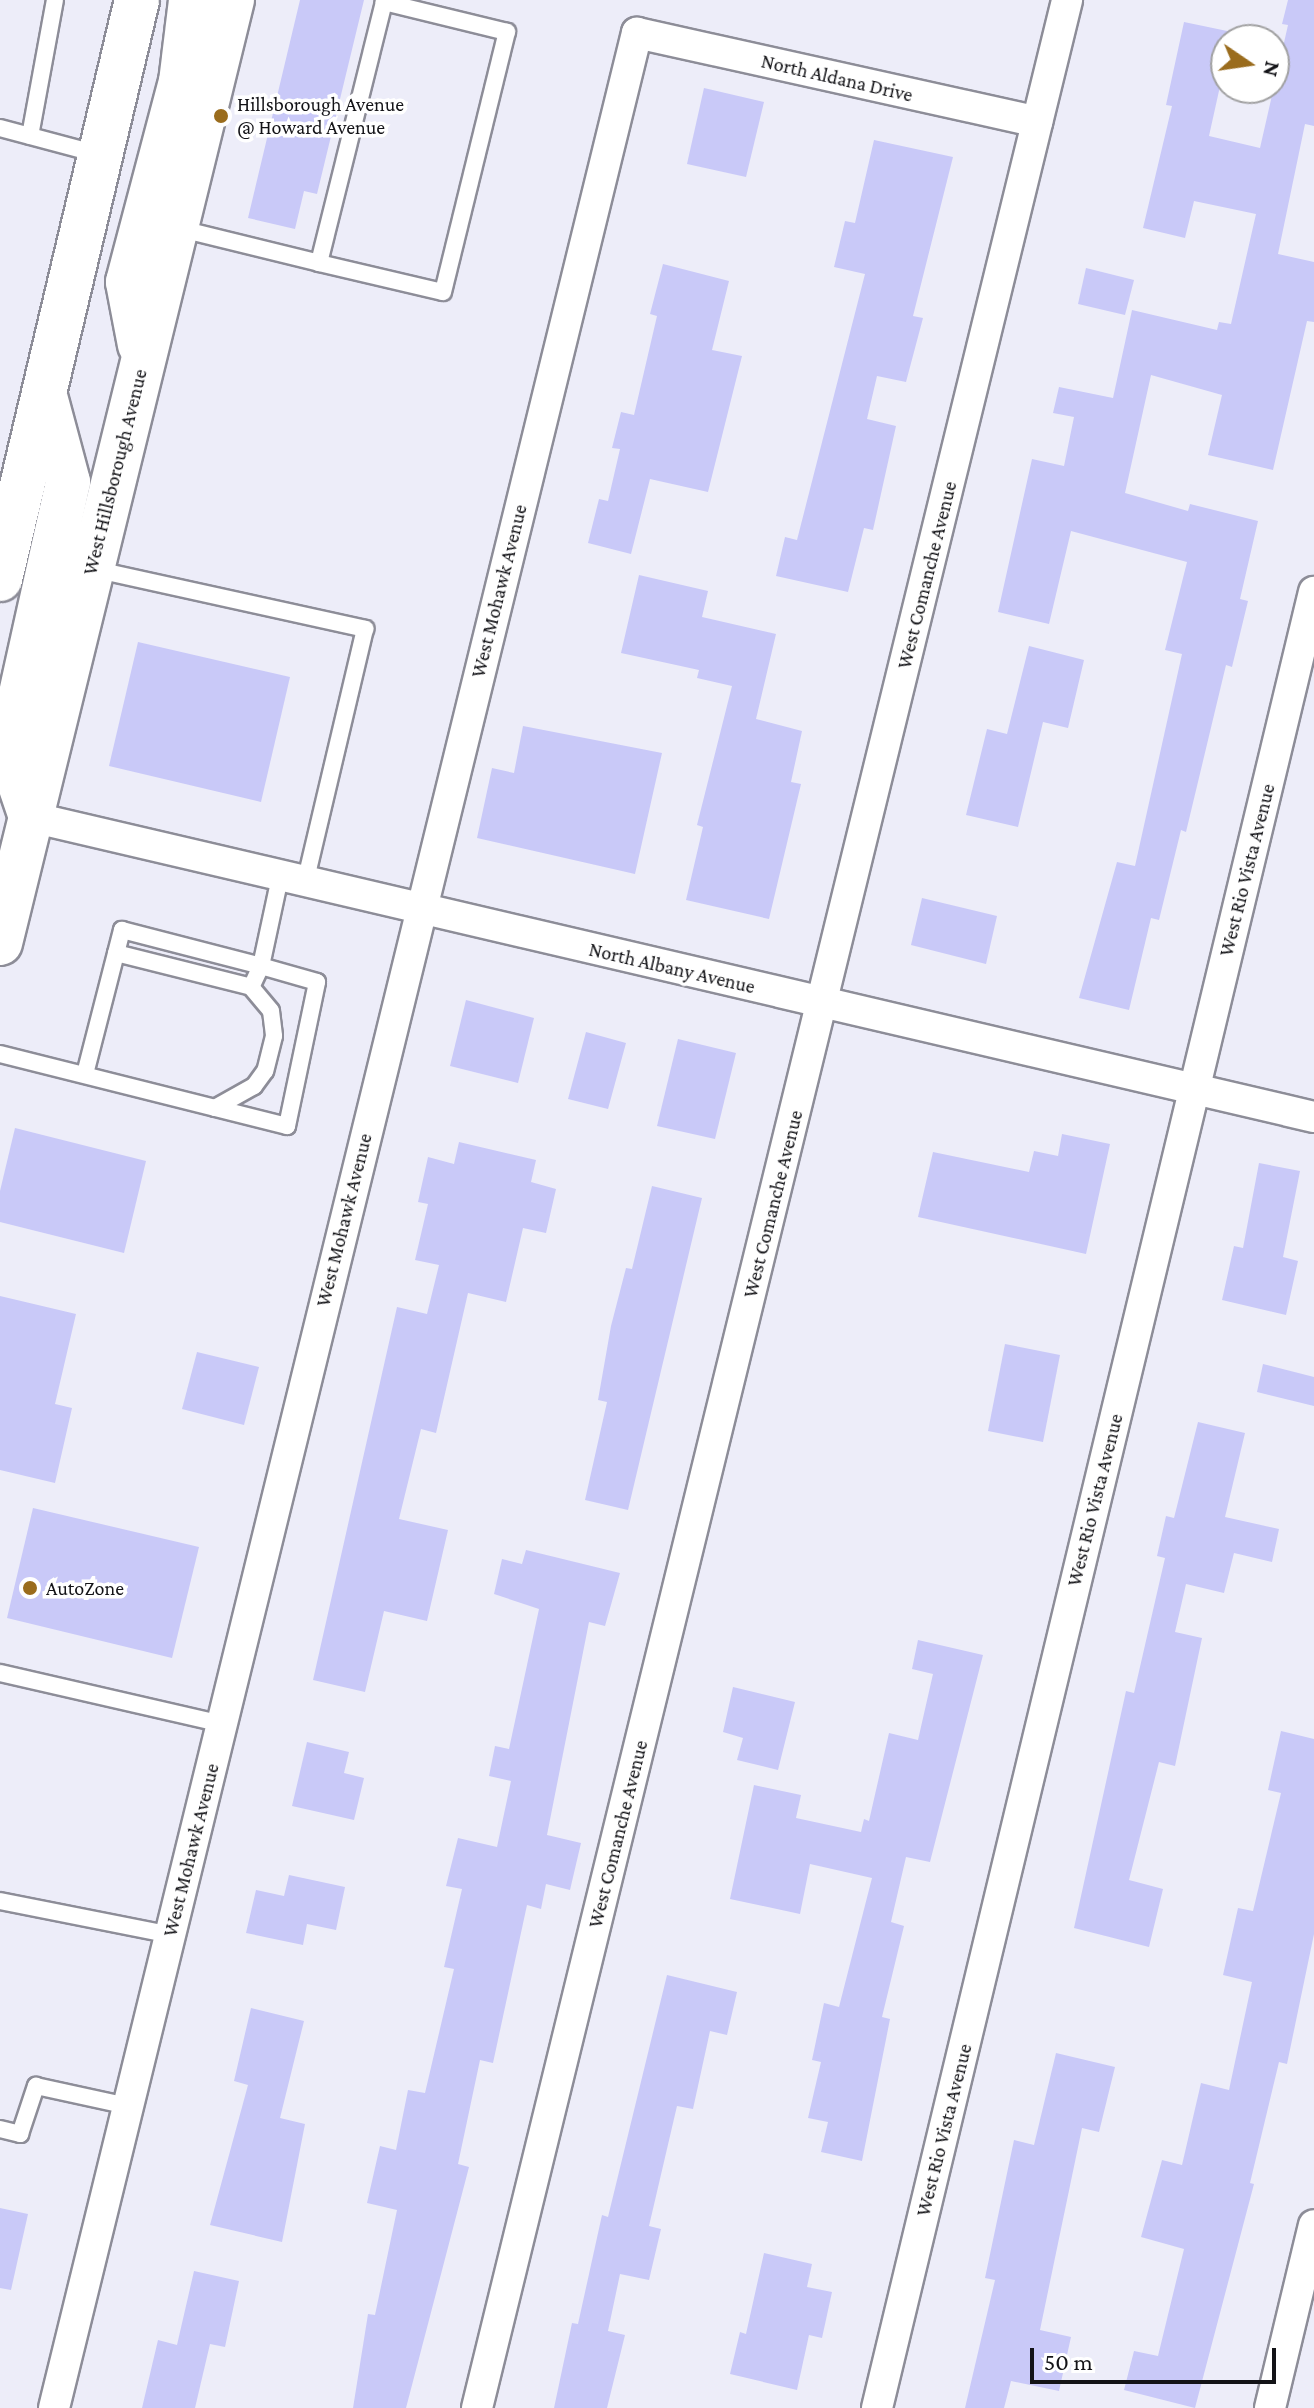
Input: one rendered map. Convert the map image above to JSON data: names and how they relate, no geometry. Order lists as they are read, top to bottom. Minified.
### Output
{"streets":{"main road":["West Hillsborough Avenue"],"street":["North Aldana Drive","West Comanche Avenue","West Mohawk Avenue","West Rio Vista Avenue","North Albany Avenue"]},"crossings":[["North Aldana Drive","West Comanche Avenue"],["North Aldana Drive","West Mohawk Avenue"],["West Hillsborough Avenue","North Albany Avenue"],["West Comanche Avenue","North Albany Avenue"],["West Mohawk Avenue","North Albany Avenue"],["West Rio Vista Avenue","North Albany Avenue"]],"places":["Hillsborough Avenue @ Howard Avenue","AutoZone"],"scale_bar":"50 m","north":"right"}
